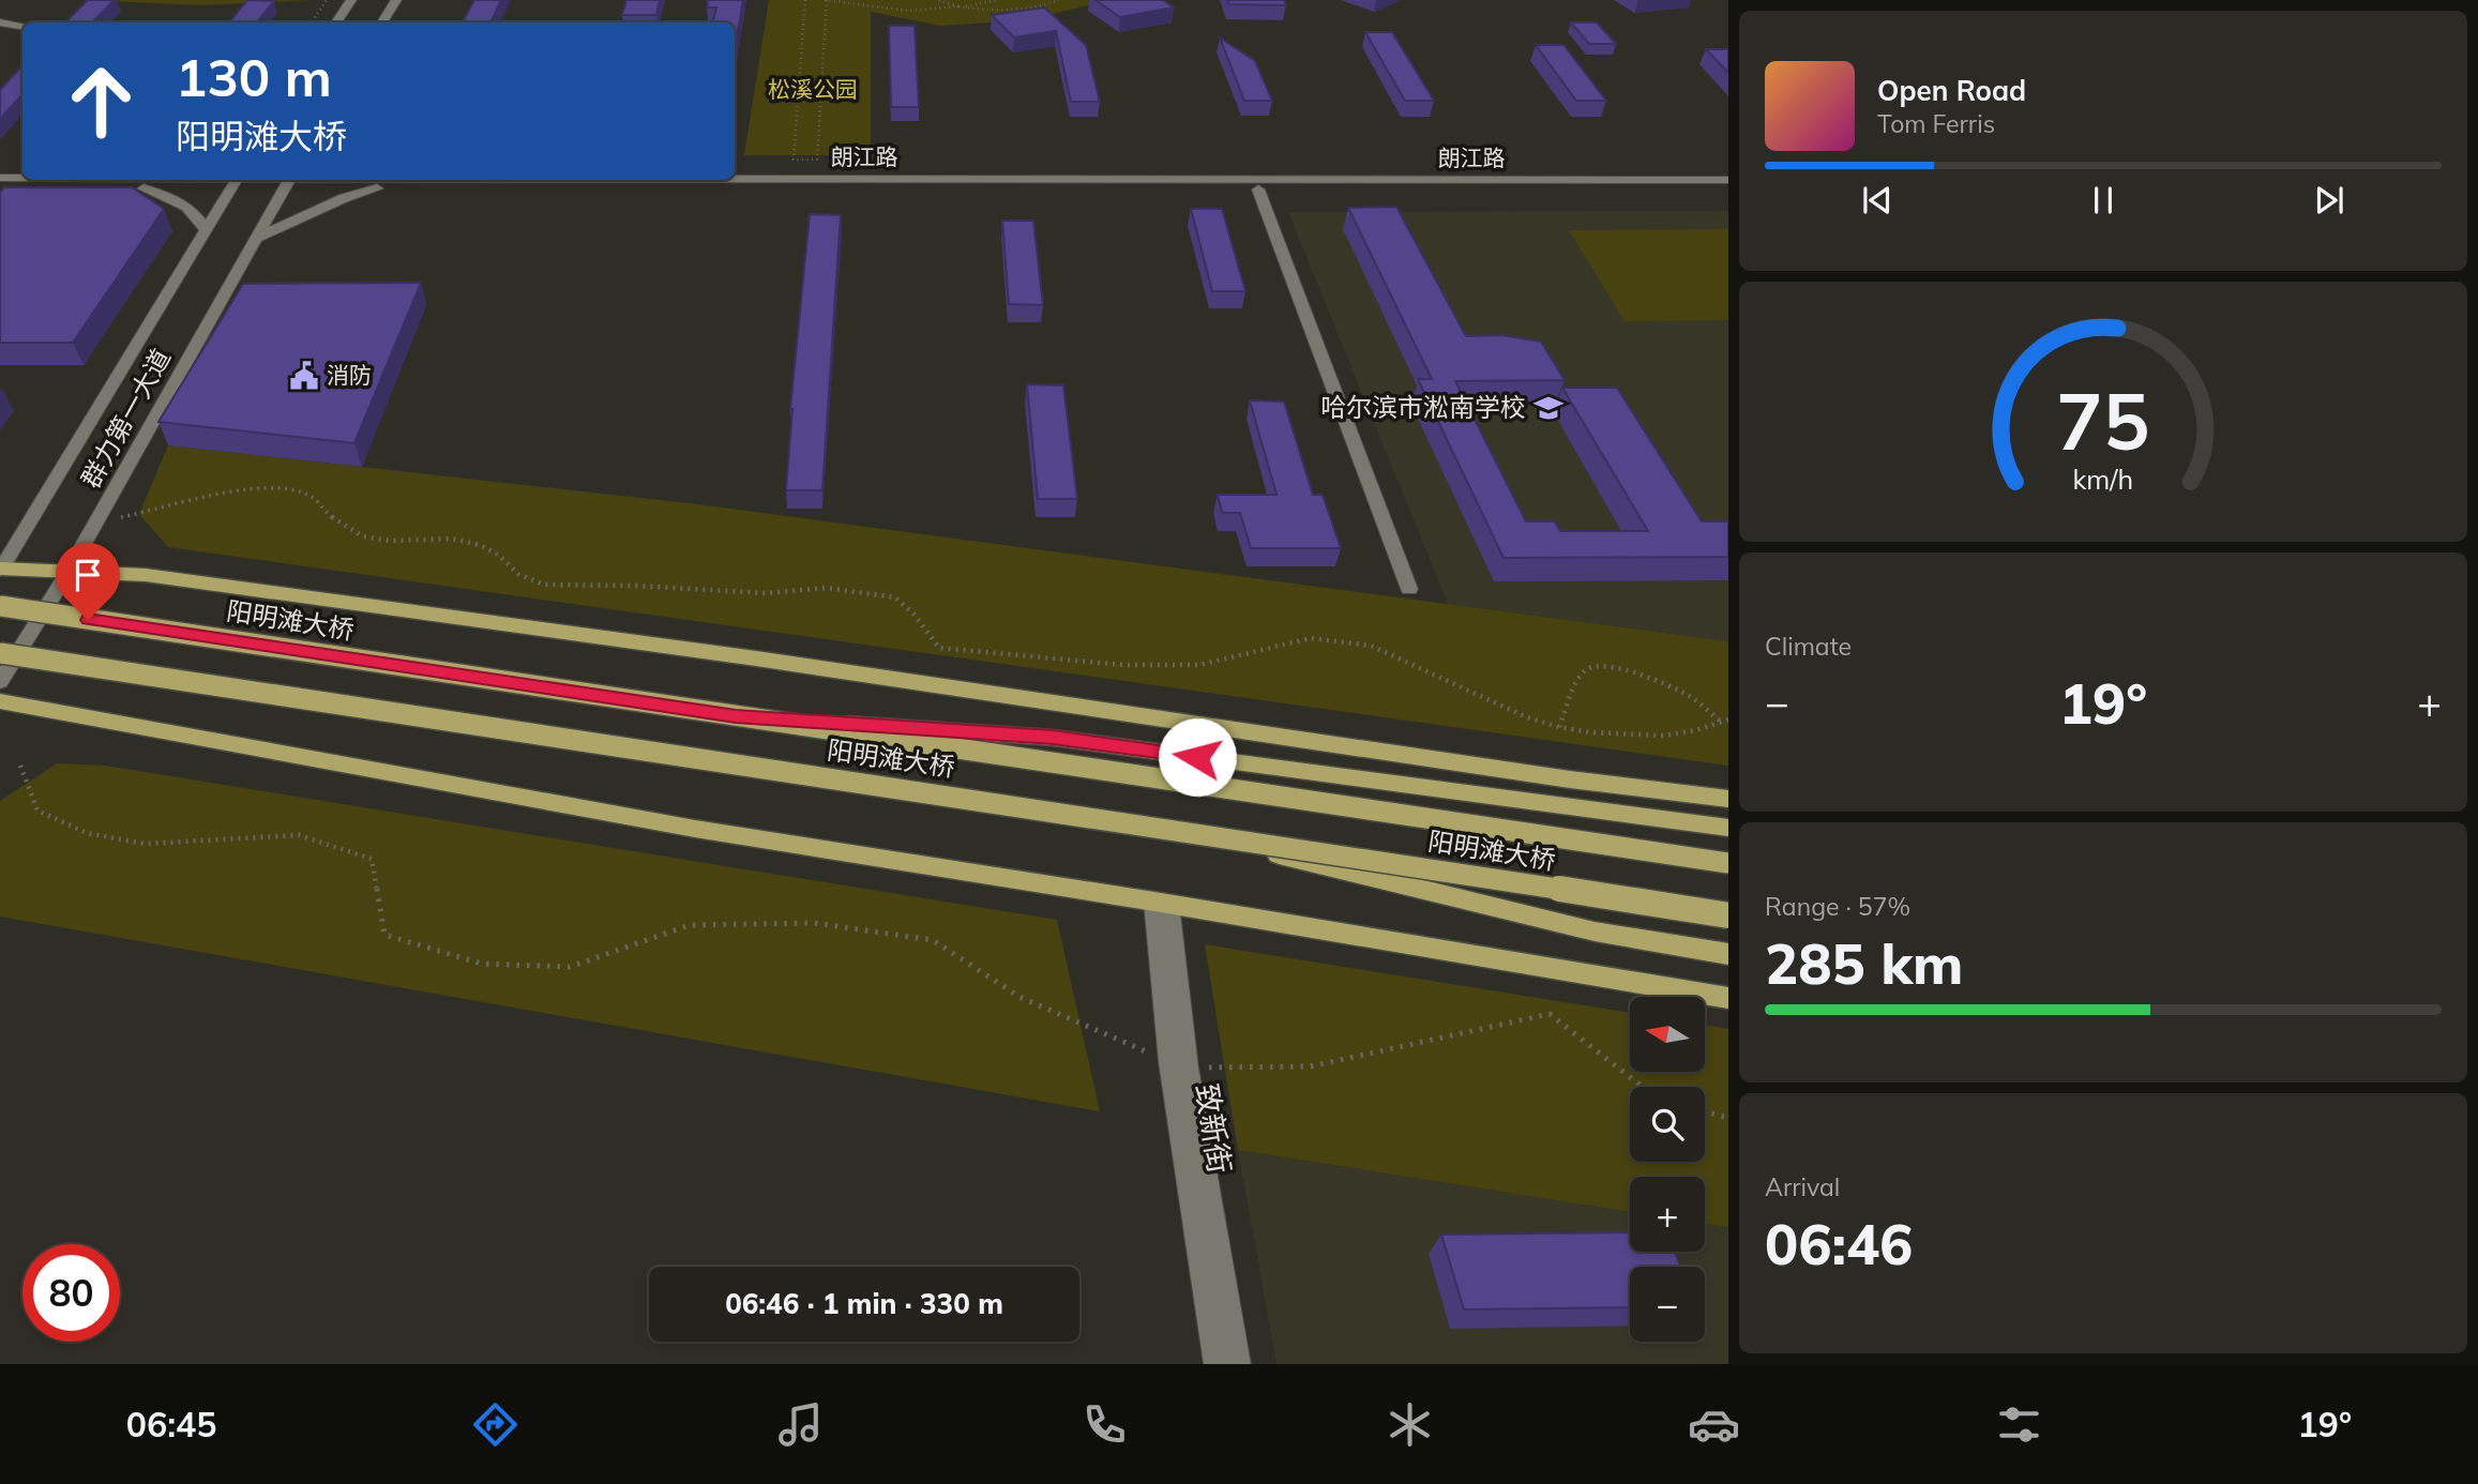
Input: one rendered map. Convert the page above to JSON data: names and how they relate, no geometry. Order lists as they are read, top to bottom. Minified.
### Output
{"streets":{"highway":["阳明滩大桥"],"main road":["朗江路","群力第一大道","致新街"]},"crossings":[["朗江路","群力第一大道"]],"parks":["松溪公园"],"places":{"public building":["消防"],"school or university":["哈尔滨市淞南学校"]},"north":"left","page":{"turn":["130 m","阳明滩大桥"],"song":["Open Road","Tom Ferris"],"tile":["Climate",["Range · 57%","285 km"],["Arrival","06:46"]],"heat":["−","19°","+"],"map_buttons":["+","−"],"limit":"80","trip":"06:46 · 1 min · 330 m","tabs":["06:45","19°"],"gauge":["75","km/h"]}}
